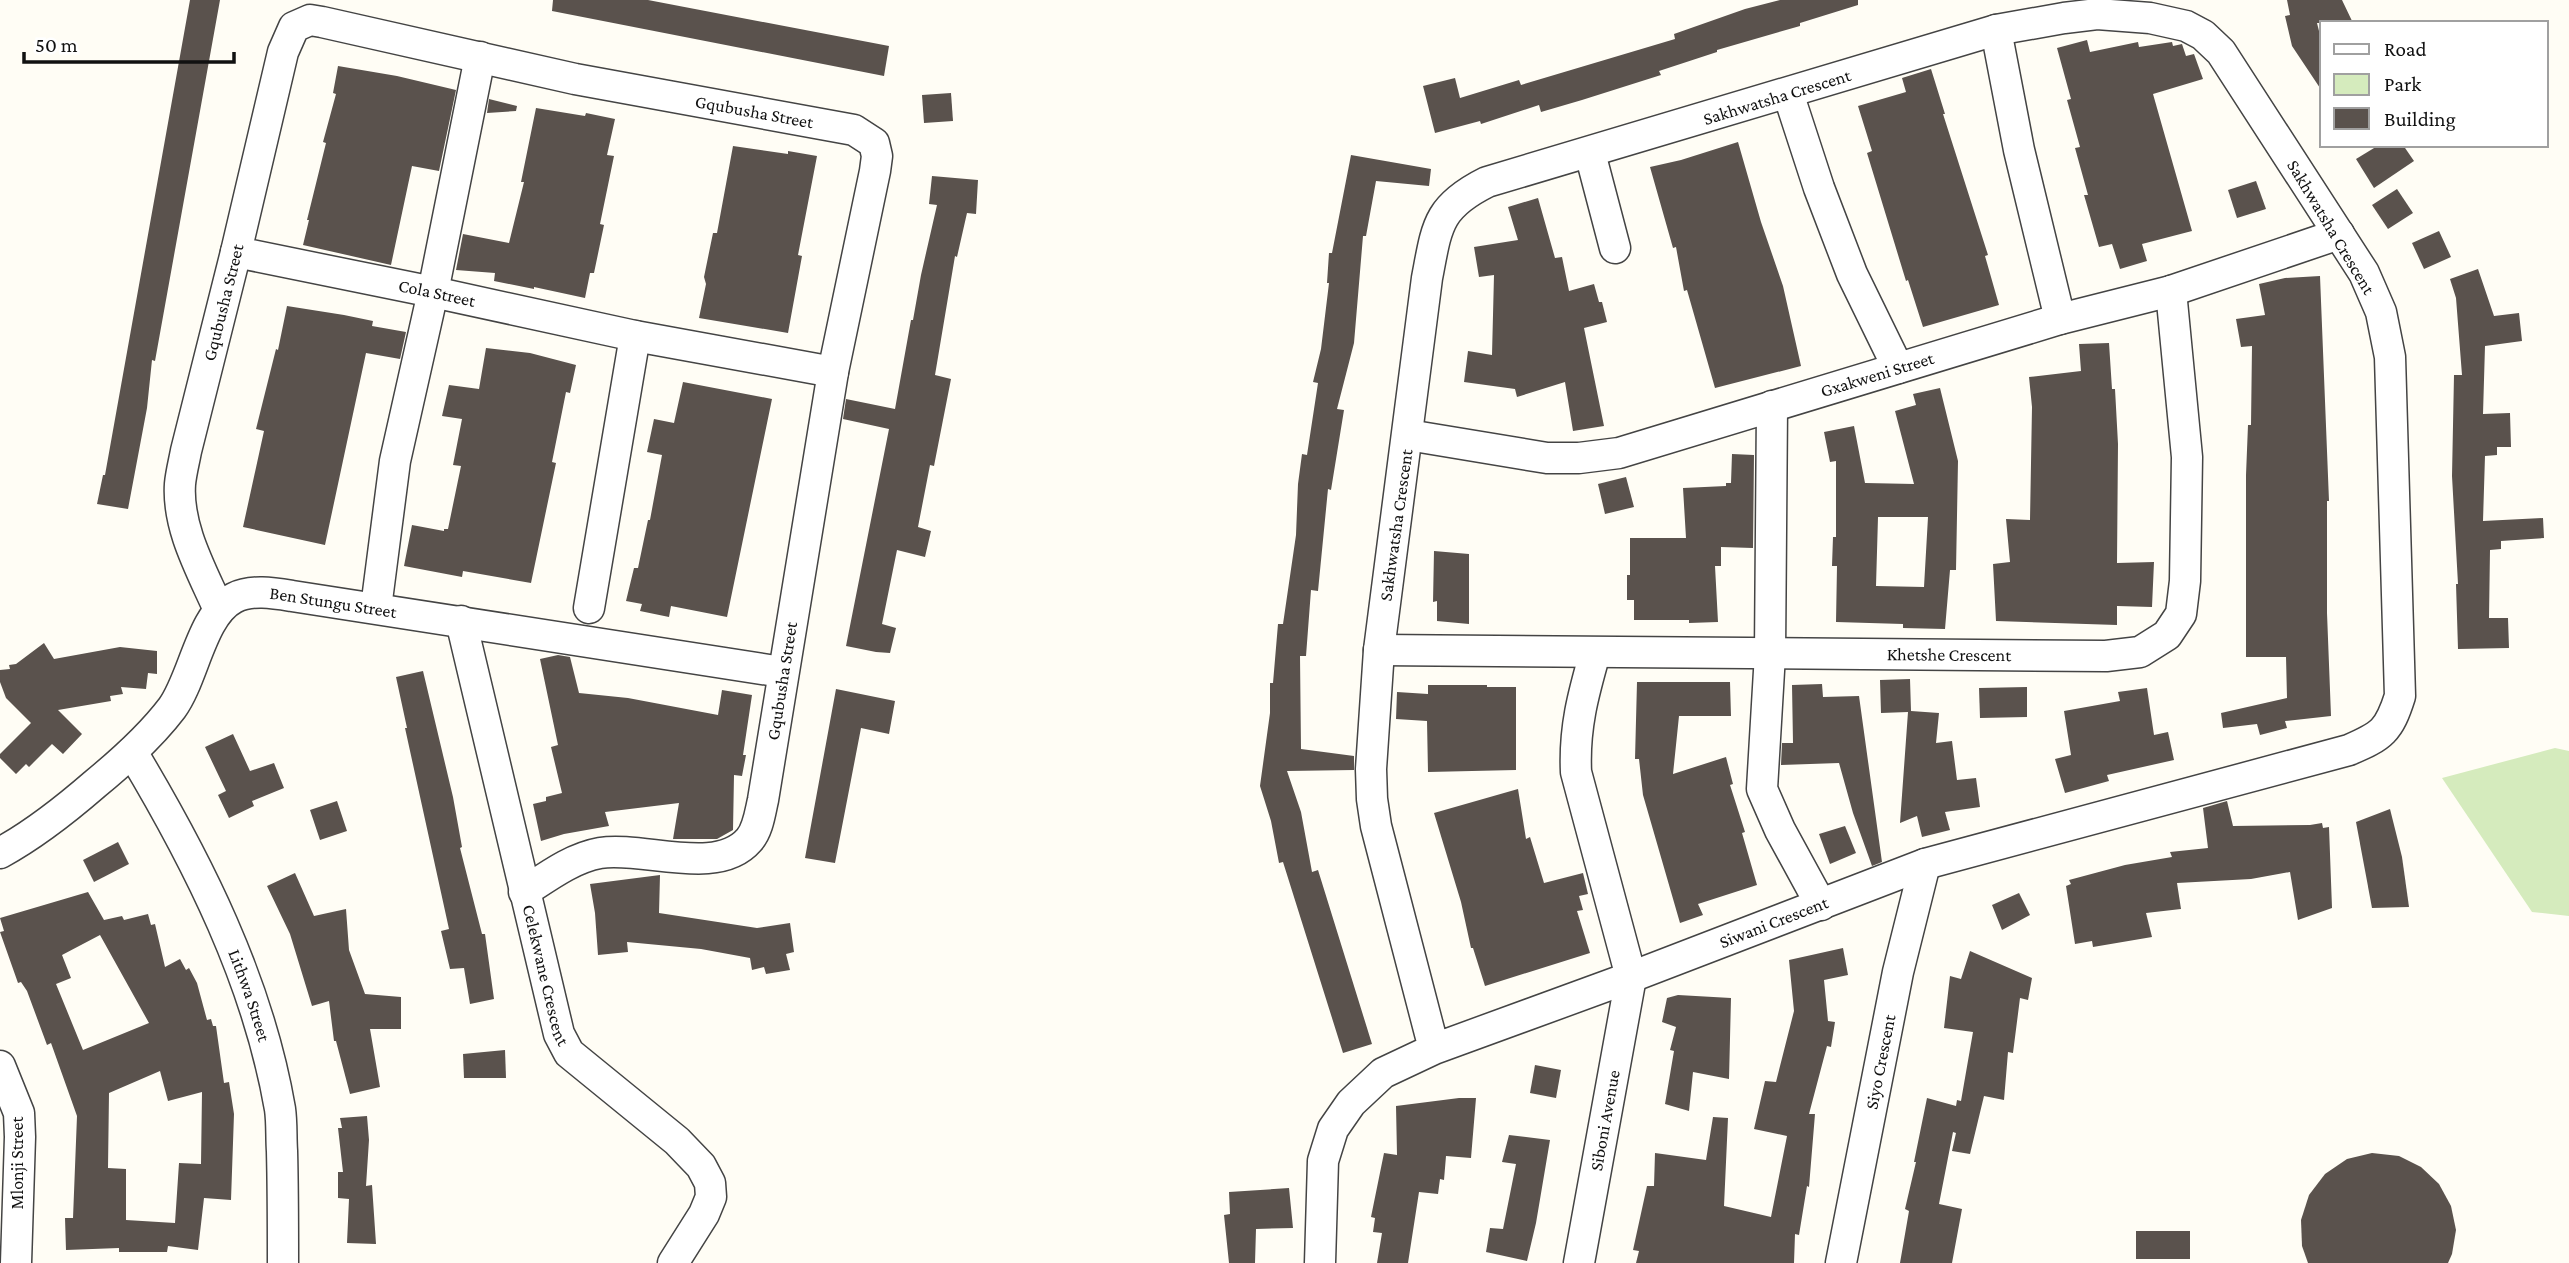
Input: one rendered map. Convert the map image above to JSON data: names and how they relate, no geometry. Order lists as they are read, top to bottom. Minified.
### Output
{"streets":{"street":["Sakhwatsha Crescent","Gqubusha Street","Cola Street","Gxakweni Street","Ben Stungu Street","Khetshe Crescent","Siwani Crescent","Celekwane Crescent","Lithwa Street","Siyo Crescent","Siboni Avenue","Mlonji Street"]},"crossings":[["Sakhwatsha Crescent","Gxakweni Street"],["Sakhwatsha Crescent","Khetshe Crescent"],["Sakhwatsha Crescent","Siwani Crescent"],["Gqubusha Street","Cola Street"],["Gqubusha Street","Ben Stungu Street"],["Gqubusha Street","Celekwane Crescent"],["Gxakweni Street","Khetshe Crescent"],["Ben Stungu Street","Celekwane Crescent"],["Siwani Crescent","Siyo Crescent"],["Siwani Crescent","Siboni Avenue"]],"legend":["Road","Park","Building"],"scale_bar":"50 m"}
